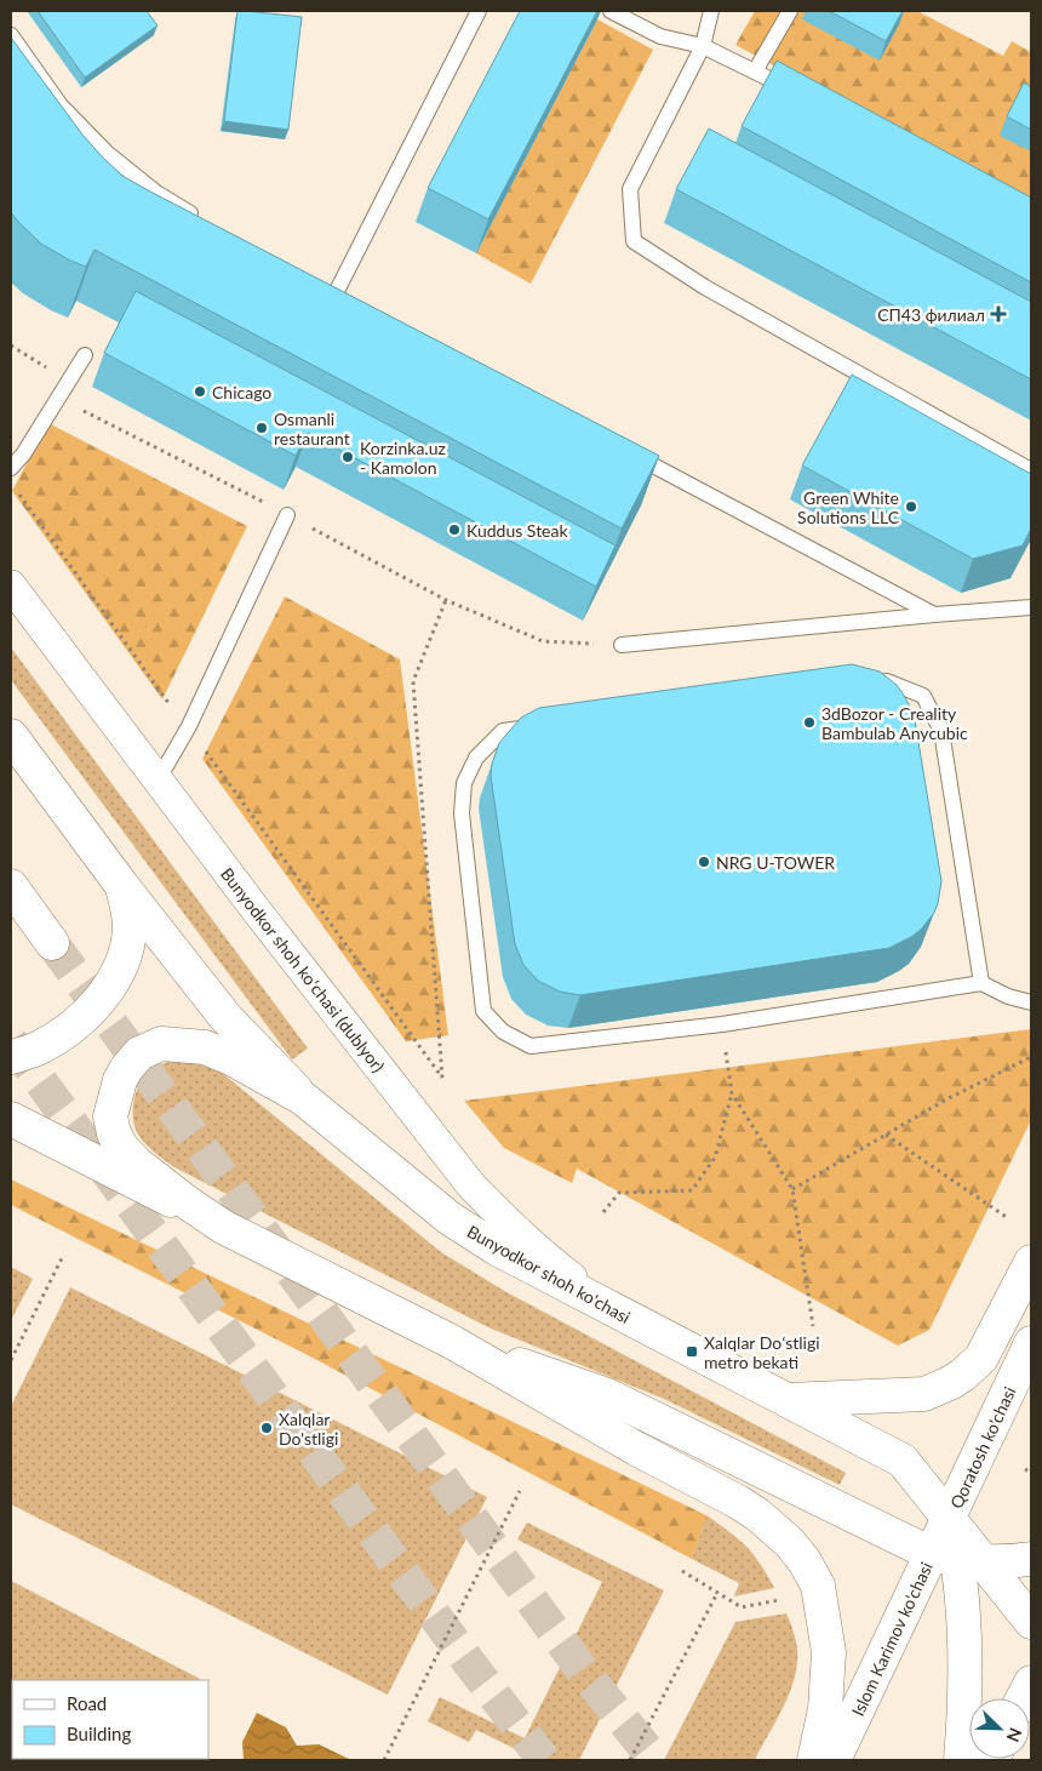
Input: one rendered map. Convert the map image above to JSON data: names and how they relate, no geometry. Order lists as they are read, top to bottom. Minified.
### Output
{"streets":{"main road":["Bunyodkor shoh ko'chasi","Qoratosh ko'chasi","Islom Karimov ko'chasi"],"street":["Bunyodkor shoh koʻchasi (dublyor)"]},"crossings":[["Bunyodkor shoh koʻchasi (dublyor)","Bunyodkor shoh ko'chasi"],["Bunyodkor shoh ko'chasi","Qoratosh ko'chasi"],["Bunyodkor shoh ko'chasi","Islom Karimov ko'chasi"],["Qoratosh ko'chasi","Islom Karimov ko'chasi"]],"places":{"health":["СП43 филиал"],"other":["Chicago","Osmanli restaurant","Korzinka.uz - Kamolon","Green White Solutions LLC","Kuddus Steak","3dBozor - Creality Bambulab Anycubic","NRG U-TOWER","Xalqlar Do'stligi"],"transit":["Xalqlar Doʻstligi metro bekati"]},"legend":["Road","Building"],"north":"bottom right"}
